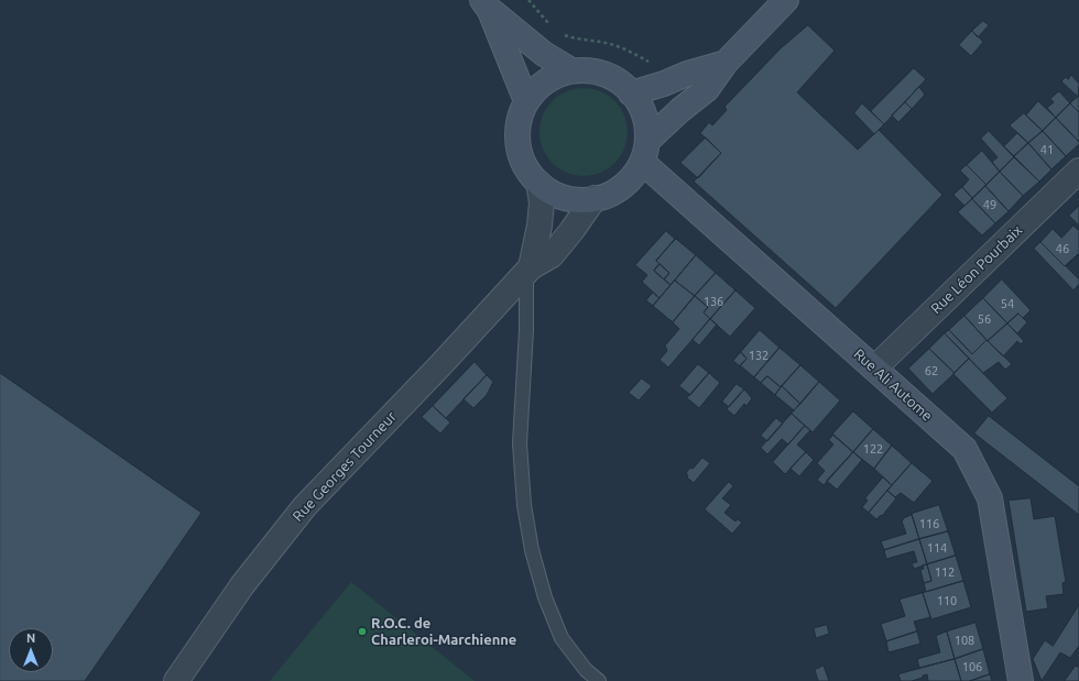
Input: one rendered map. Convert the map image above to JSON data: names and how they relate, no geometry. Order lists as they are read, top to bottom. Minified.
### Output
{"streets":{"street":["Rue Léon Pourbaix","Rue Ali Autome","Rue Georges Tourneur"]},"crossings":[["Rue Léon Pourbaix","Rue Ali Autome"],["Rue Ali Autome","Rue Georges Tourneur"]],"places":["R.O.C. de Charleroi-Marchienne"],"house_numbers":["41","49","46","136","54","56","132","62","122","116","114","112","110","108","106"],"north":"top"}
